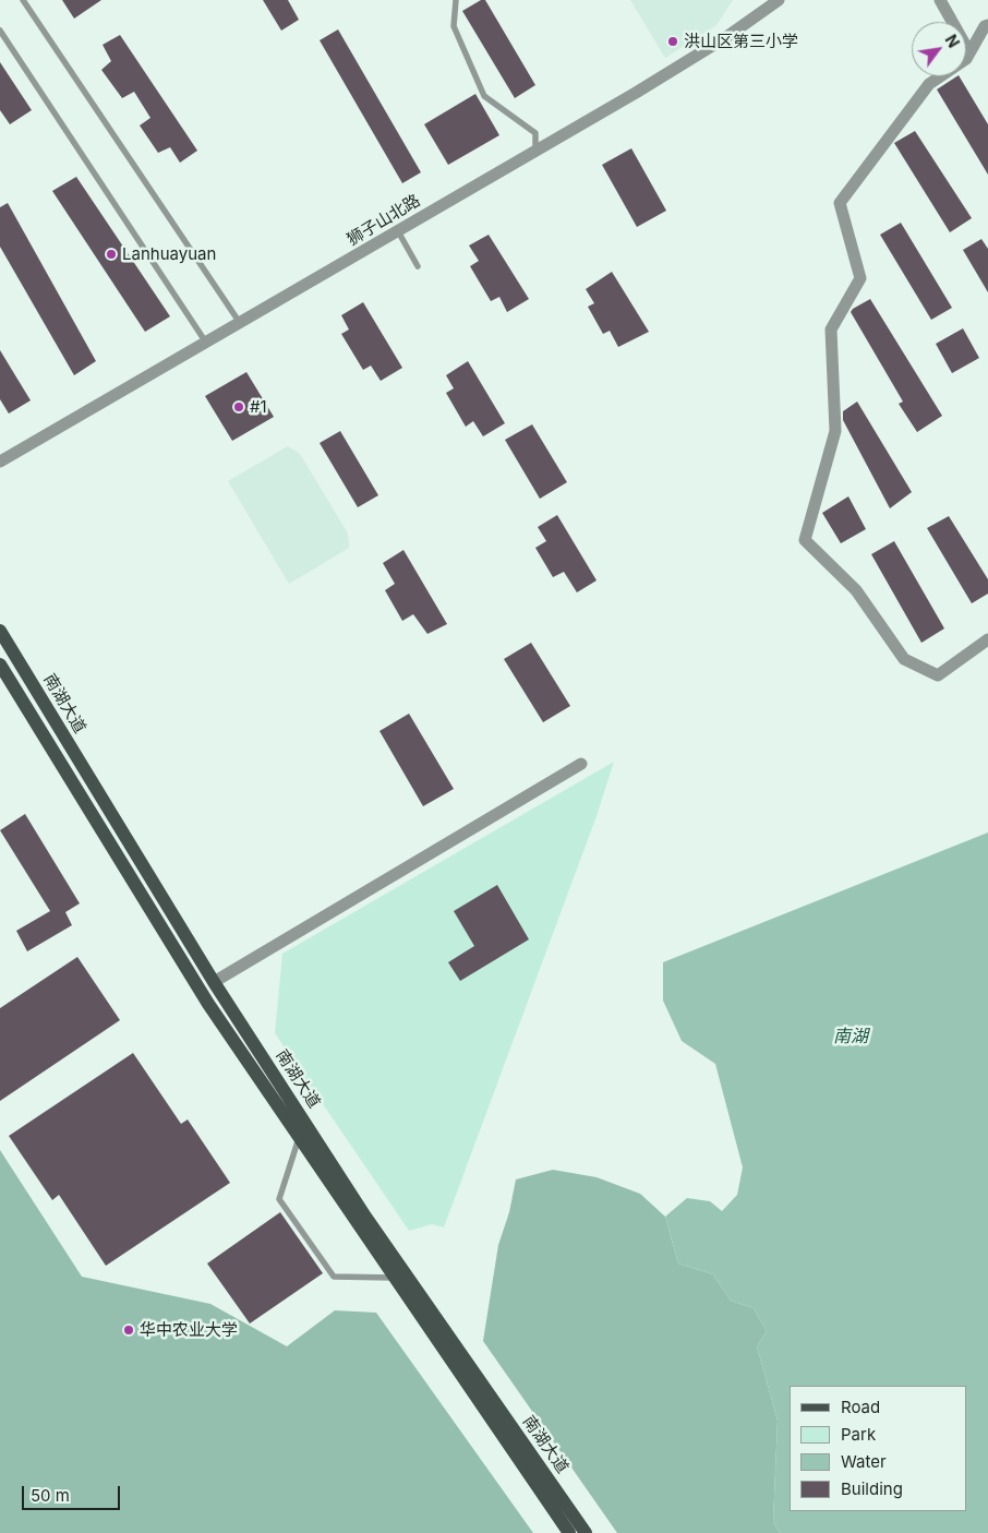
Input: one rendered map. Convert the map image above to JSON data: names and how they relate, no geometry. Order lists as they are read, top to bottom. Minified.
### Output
{"streets":{"main road":["南湖大道"],"street":["狮子山北路"]},"water":["南湖"],"places":["洪山区第三小学","Lanhuayuan","#1","华中农业大学"],"legend":["Road","Park","Water","Building"],"scale_bar":"50 m","north":"top right"}
